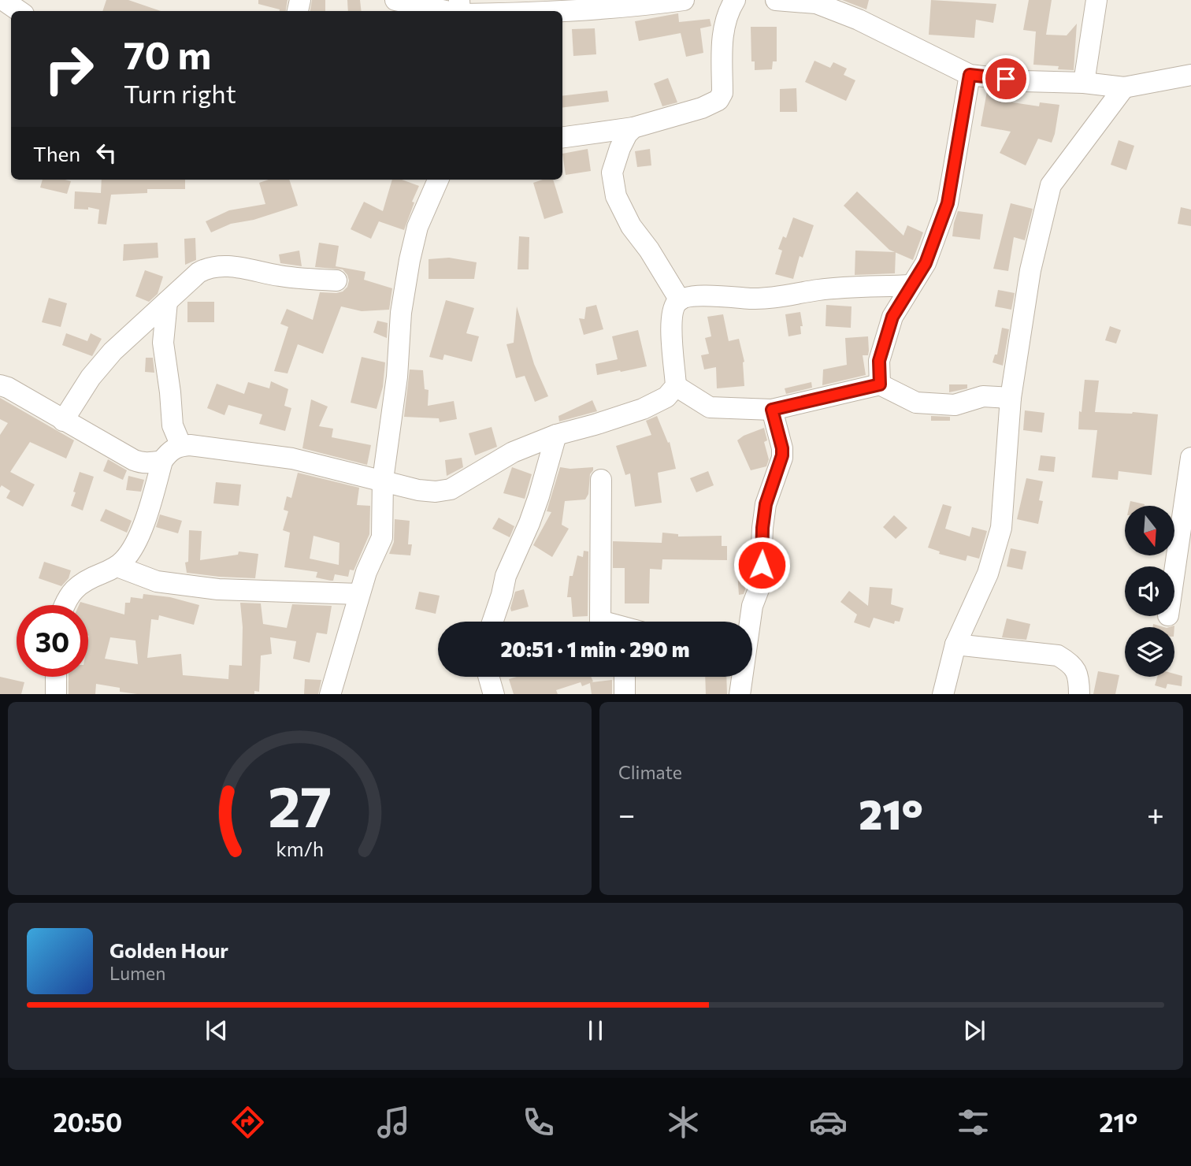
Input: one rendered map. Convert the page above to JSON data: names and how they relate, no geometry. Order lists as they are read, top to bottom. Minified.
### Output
{"north":"bottom","page":{"turn":["70 m","Turn right"],"then":"Then","limit":"30","trip":"20:51 · 1 min · 290 m","tile":"Climate","heat":["−","21°","+"],"song":["Golden Hour","Lumen"],"tabs":["20:50","21°"],"gauge":["27","km/h"]}}
